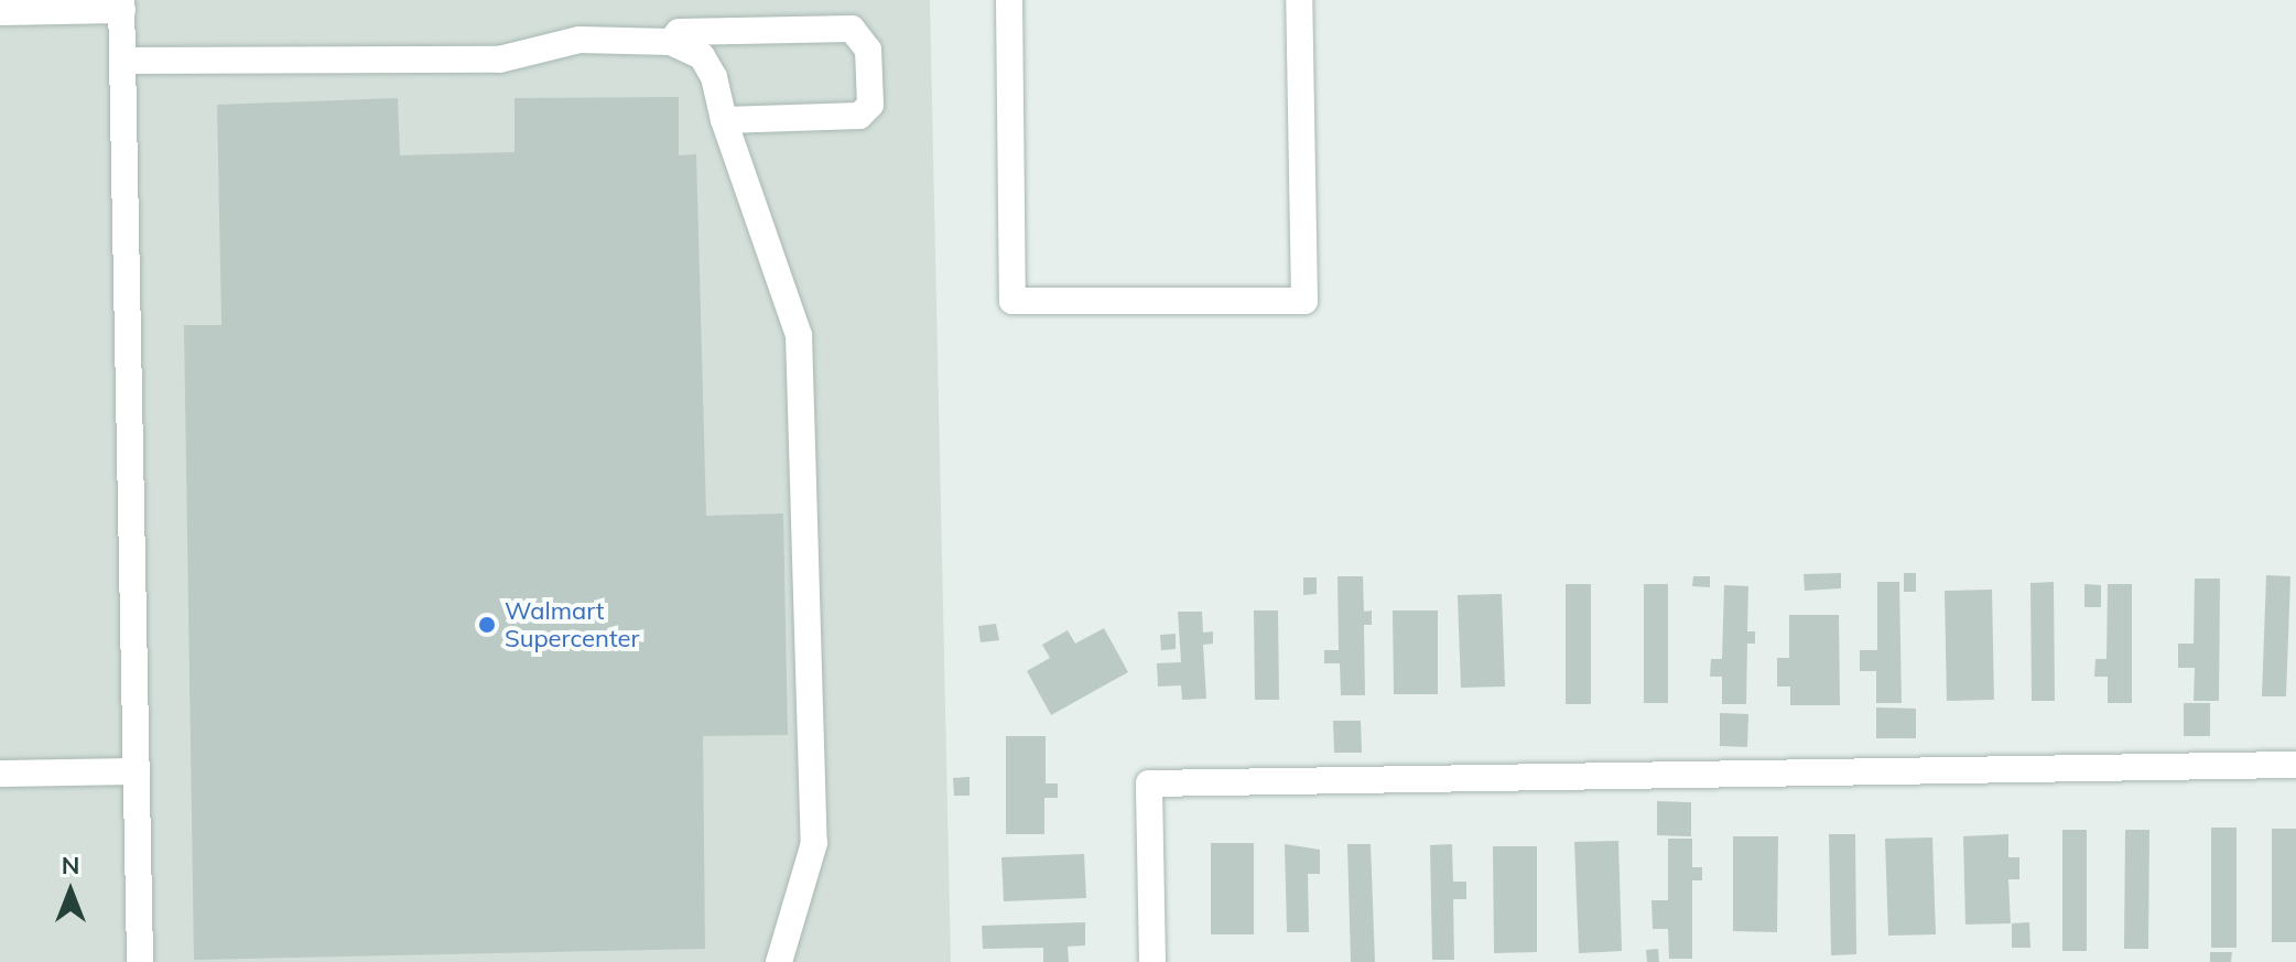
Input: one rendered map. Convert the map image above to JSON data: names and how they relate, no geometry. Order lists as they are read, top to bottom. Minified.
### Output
{"places":["Walmart Supercenter"],"north":"top"}
